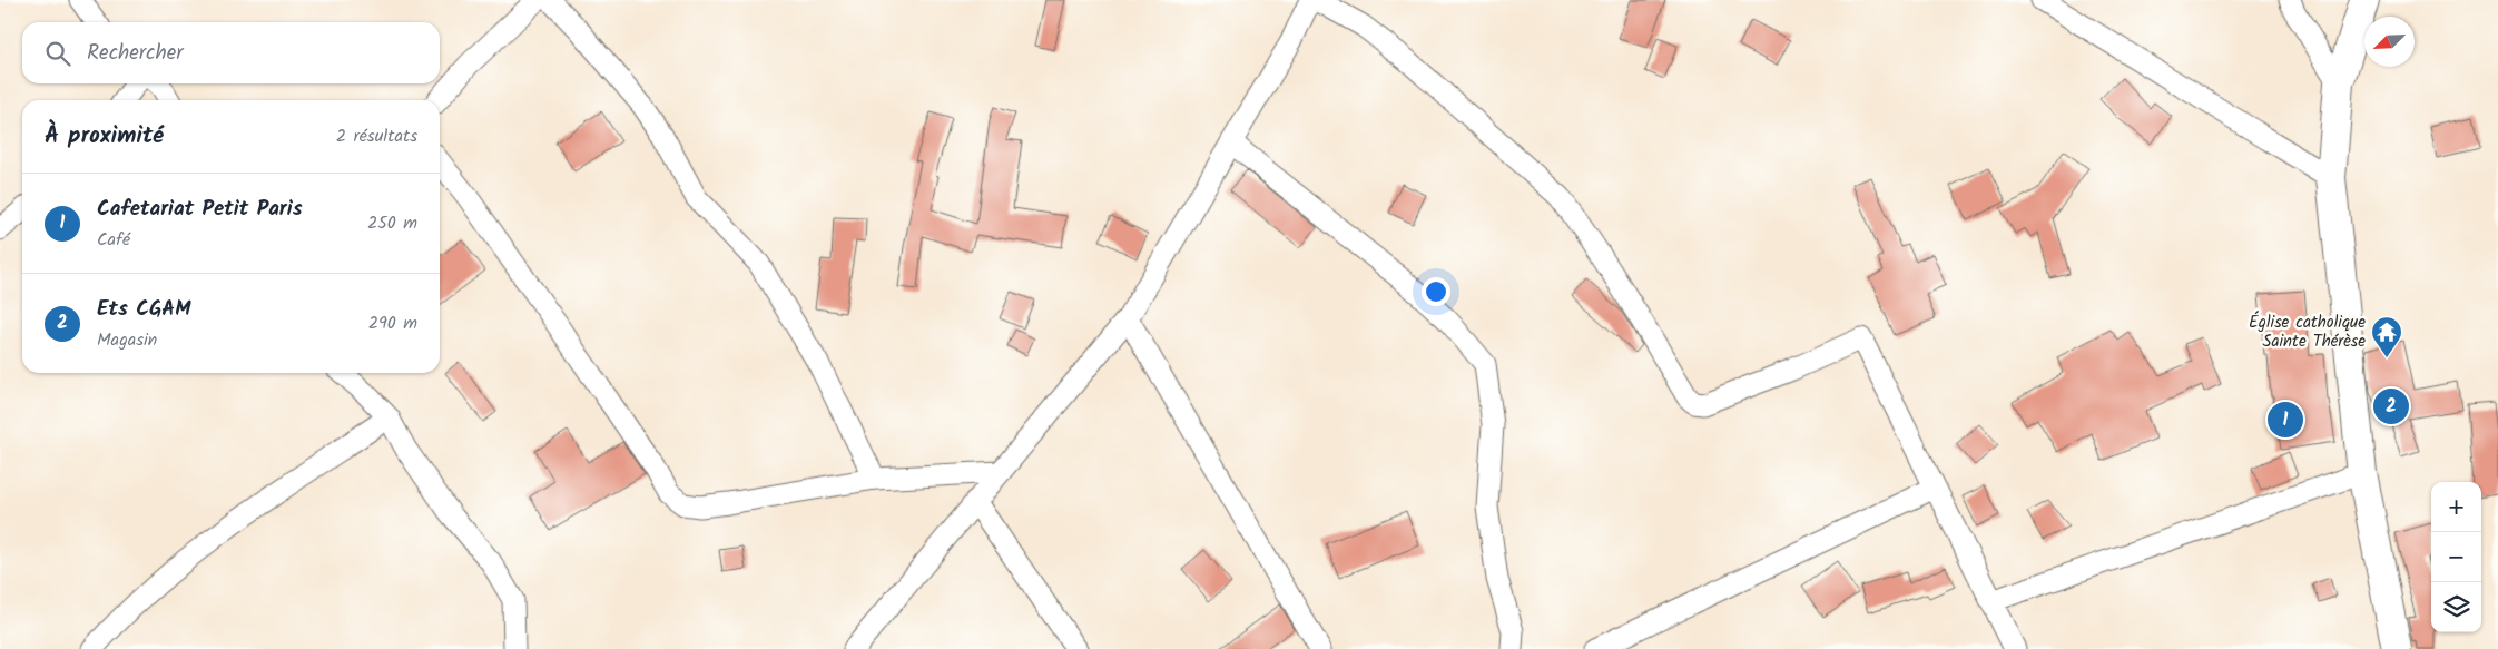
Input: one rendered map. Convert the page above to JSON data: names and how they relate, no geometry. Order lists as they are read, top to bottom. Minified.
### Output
{"places":{"temple":["Église catholique Sainte Thérèse"]},"north":"bottom left","page":{"search":"Rechercher","heading":["À proximité","2 résultats"],"list":[{"mark":"1","name":"Cafetariat Petit Paris","note":"Café","value":"250 m"},{"mark":"2","name":"Ets CGAM","note":"Magasin","value":"290 m"}],"pins":["2","1"],"map_buttons":["+","−"]}}
